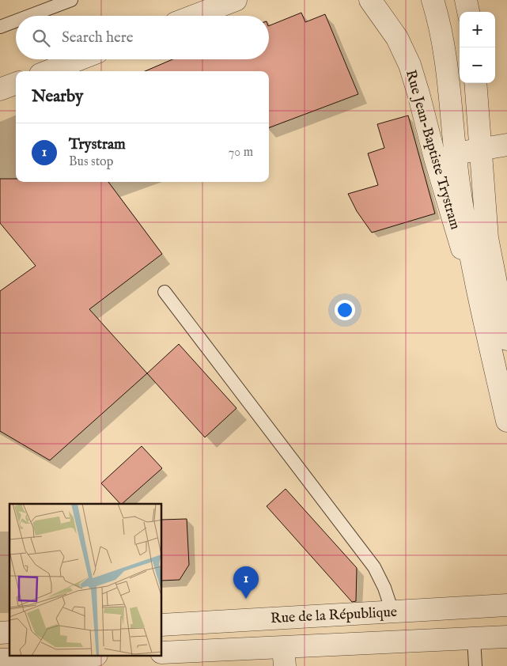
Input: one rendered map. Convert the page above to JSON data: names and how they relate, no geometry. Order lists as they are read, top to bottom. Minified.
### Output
{"streets":{"street":["Rue Jean-Baptiste Trystram","Rue de la République"]},"page":{"map_buttons":["+","−"],"search":"Search here","heading":"Nearby","list":[{"mark":"1","name":"Trystram","note":"Bus stop","value":"70 m"}],"pins":"1"}}
